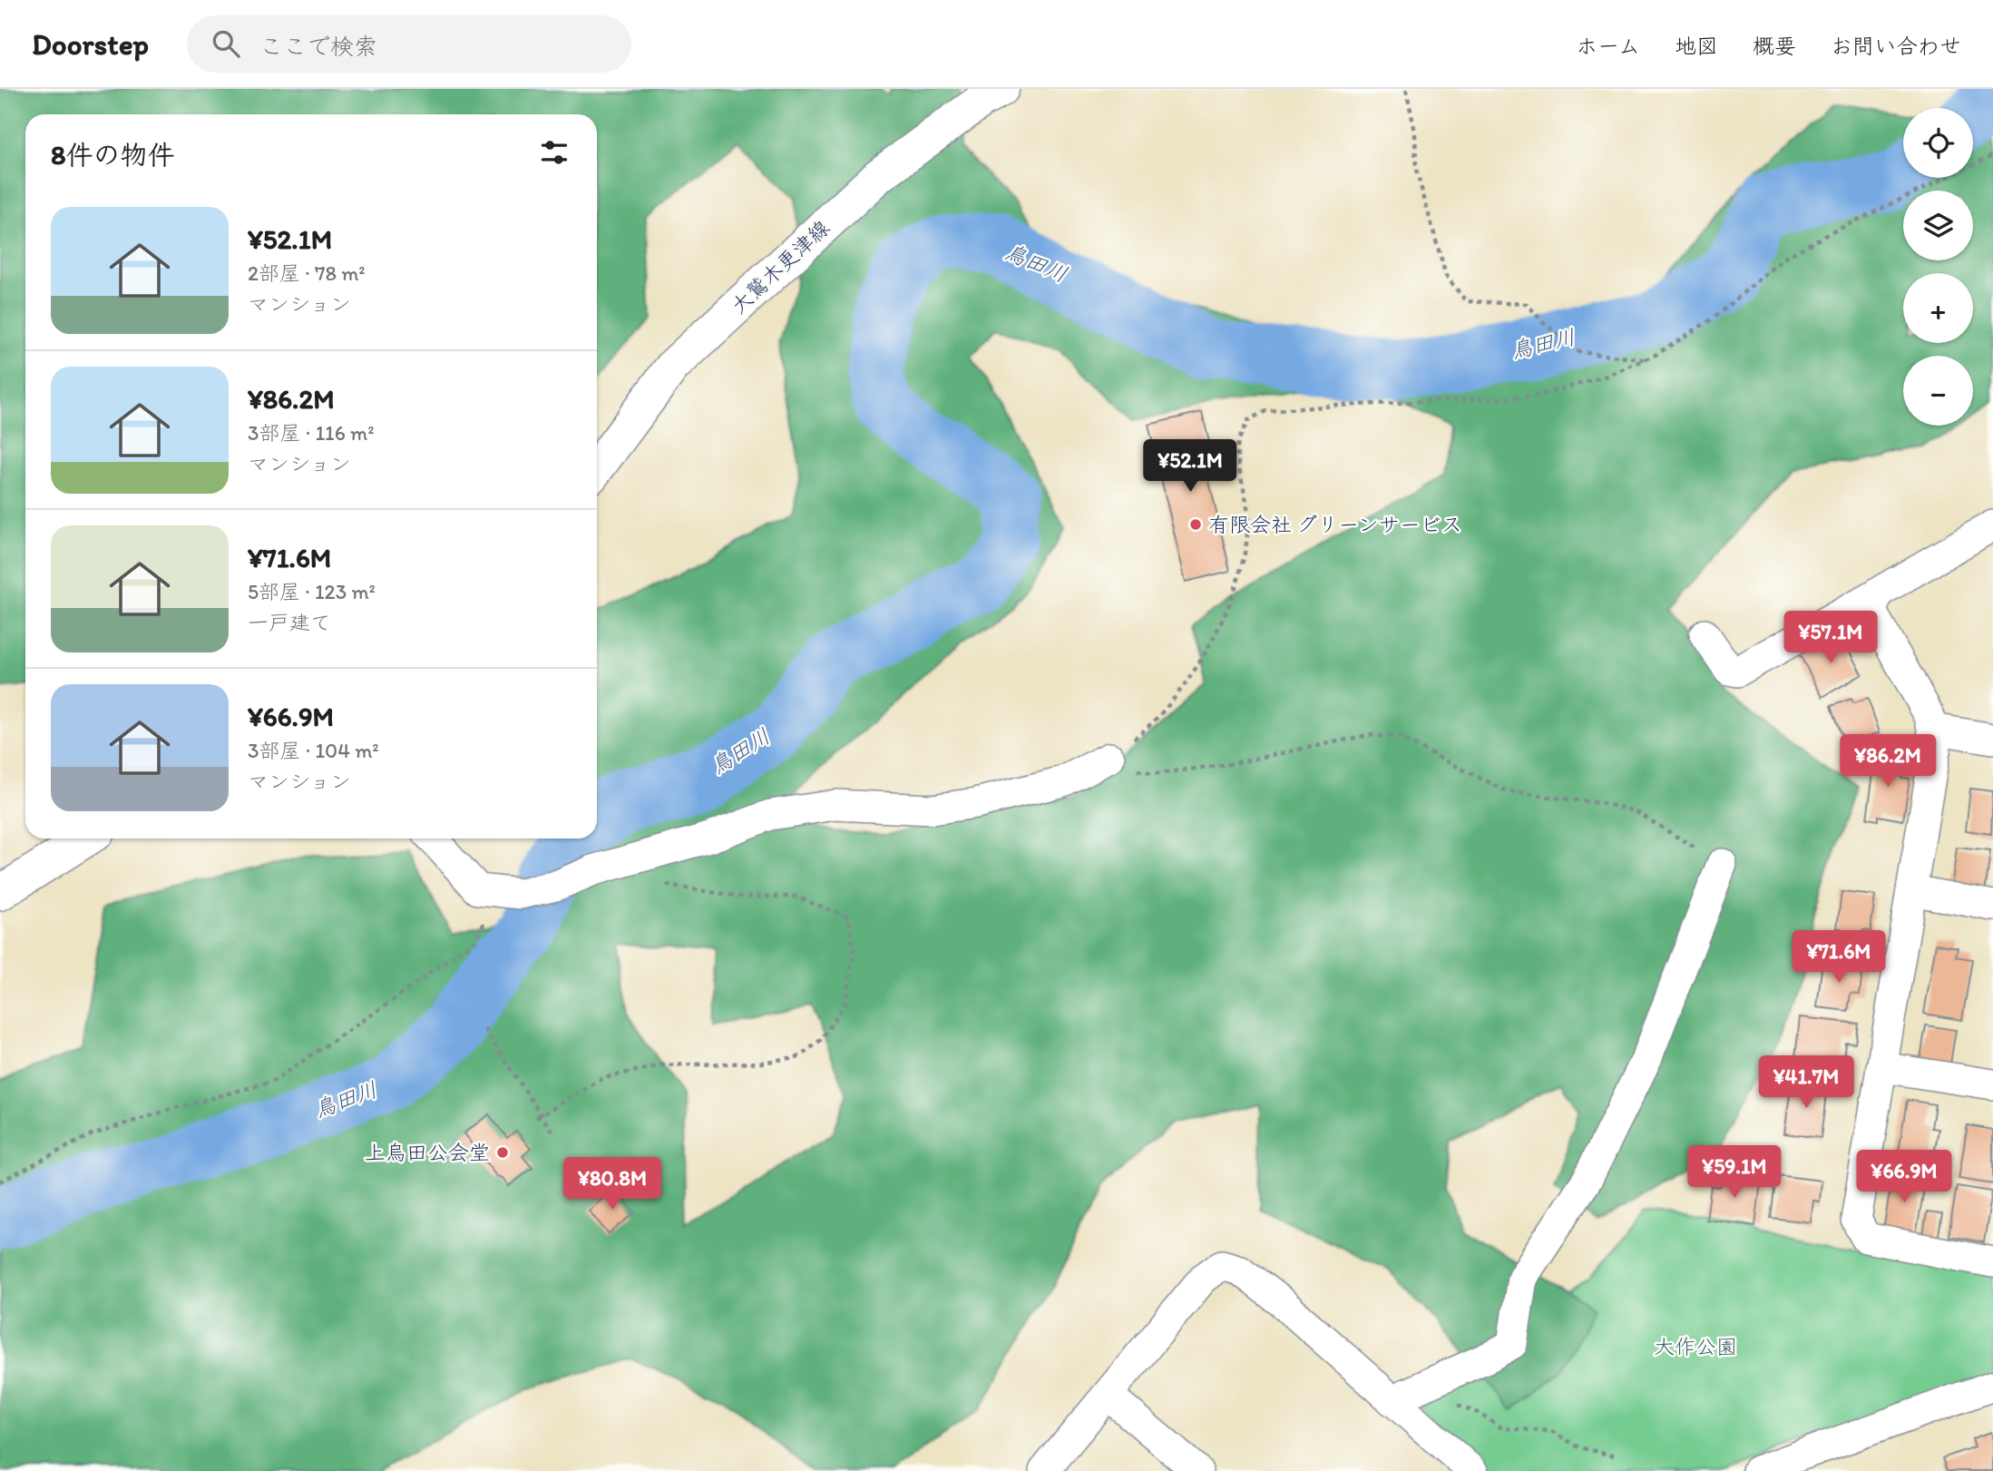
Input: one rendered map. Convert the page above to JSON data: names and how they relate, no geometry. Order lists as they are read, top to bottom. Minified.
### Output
{"streets":{"main road":["大鷲木更津線"]},"water":["鳥田川"],"parks":["大作公園"],"places":["有限会社 グリーンサービス","上烏田公会堂"],"page":{"header":"Doorstep","search":"ここで検索","nav":["ホーム","地図","概要","お問い合わせ"],"map_buttons":["+","−"],"heading":"8件の物件","list":[{"name":"¥52.1M","note":"2部屋 · 78 m² · マンション"},{"name":"¥86.2M","note":"3部屋 · 116 m² · マンション"},{"name":"¥71.6M","note":"5部屋 · 123 m² · 一戸建て"},{"name":"¥66.9M","note":"3部屋 · 104 m² · マンション"}],"price":["¥52.1M","¥57.1M","¥86.2M","¥71.6M","¥41.7M","¥59.1M","¥66.9M","¥80.8M"]}}
